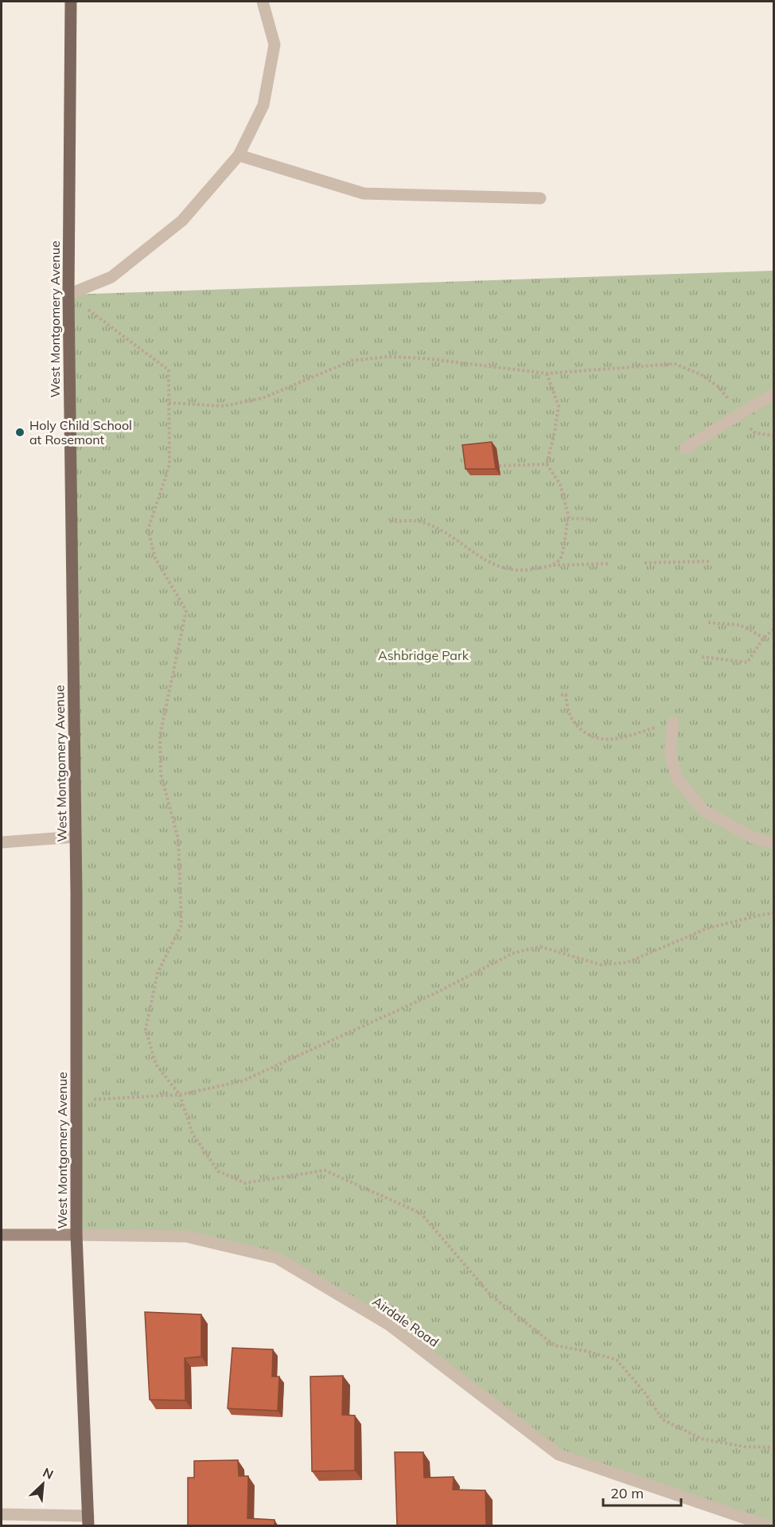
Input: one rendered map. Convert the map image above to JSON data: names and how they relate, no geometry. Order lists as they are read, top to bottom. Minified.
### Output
{"streets":{"main road":["West Montgomery Avenue"],"street":["Airdale Road"]},"crossings":[["West Montgomery Avenue","Airdale Road"]],"parks":["Ashbridge Park"],"places":["Holy Child School at Rosemont"],"scale_bar":"20 m","north":"top right"}
